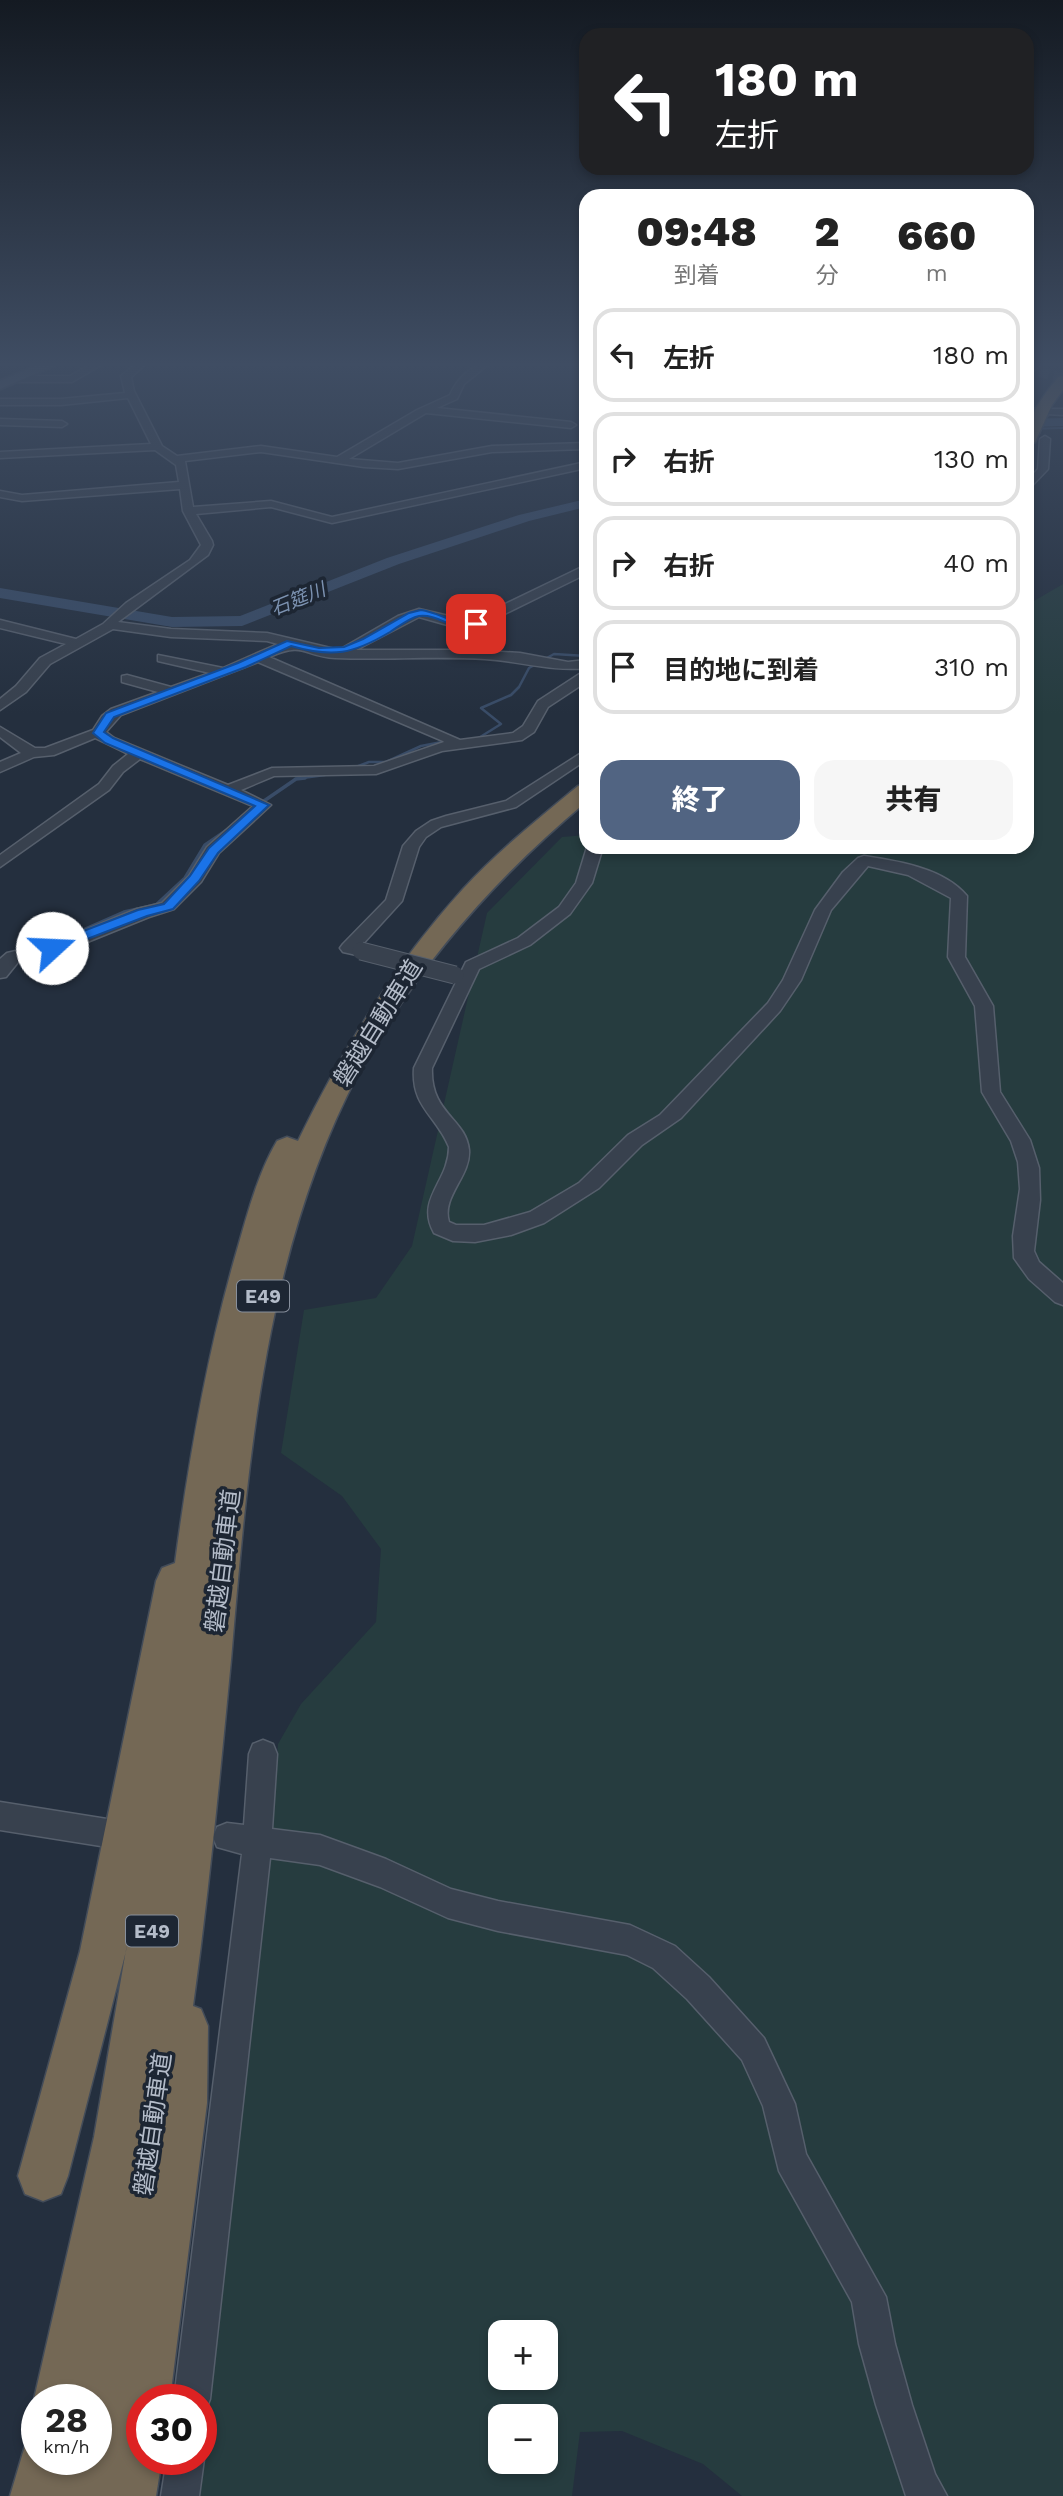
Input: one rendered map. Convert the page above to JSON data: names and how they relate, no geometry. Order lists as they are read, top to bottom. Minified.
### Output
{"streets":{"highway":["磐越自動車道","E49"]},"water":["石筵川"],"page":{"turn":["180 m","左折"],"eta":["09:48","到着","2","分","660","m"],"list":[{"name":"左折","value":"180 m"},{"name":"右折","value":"130 m"},{"name":"右折","value":"40 m"},{"name":"目的地に到着","value":"310 m"}],"buttons":["終了","共有"],"map_buttons":["+","−"],"speed":"28 km/h","limit":"30"}}
